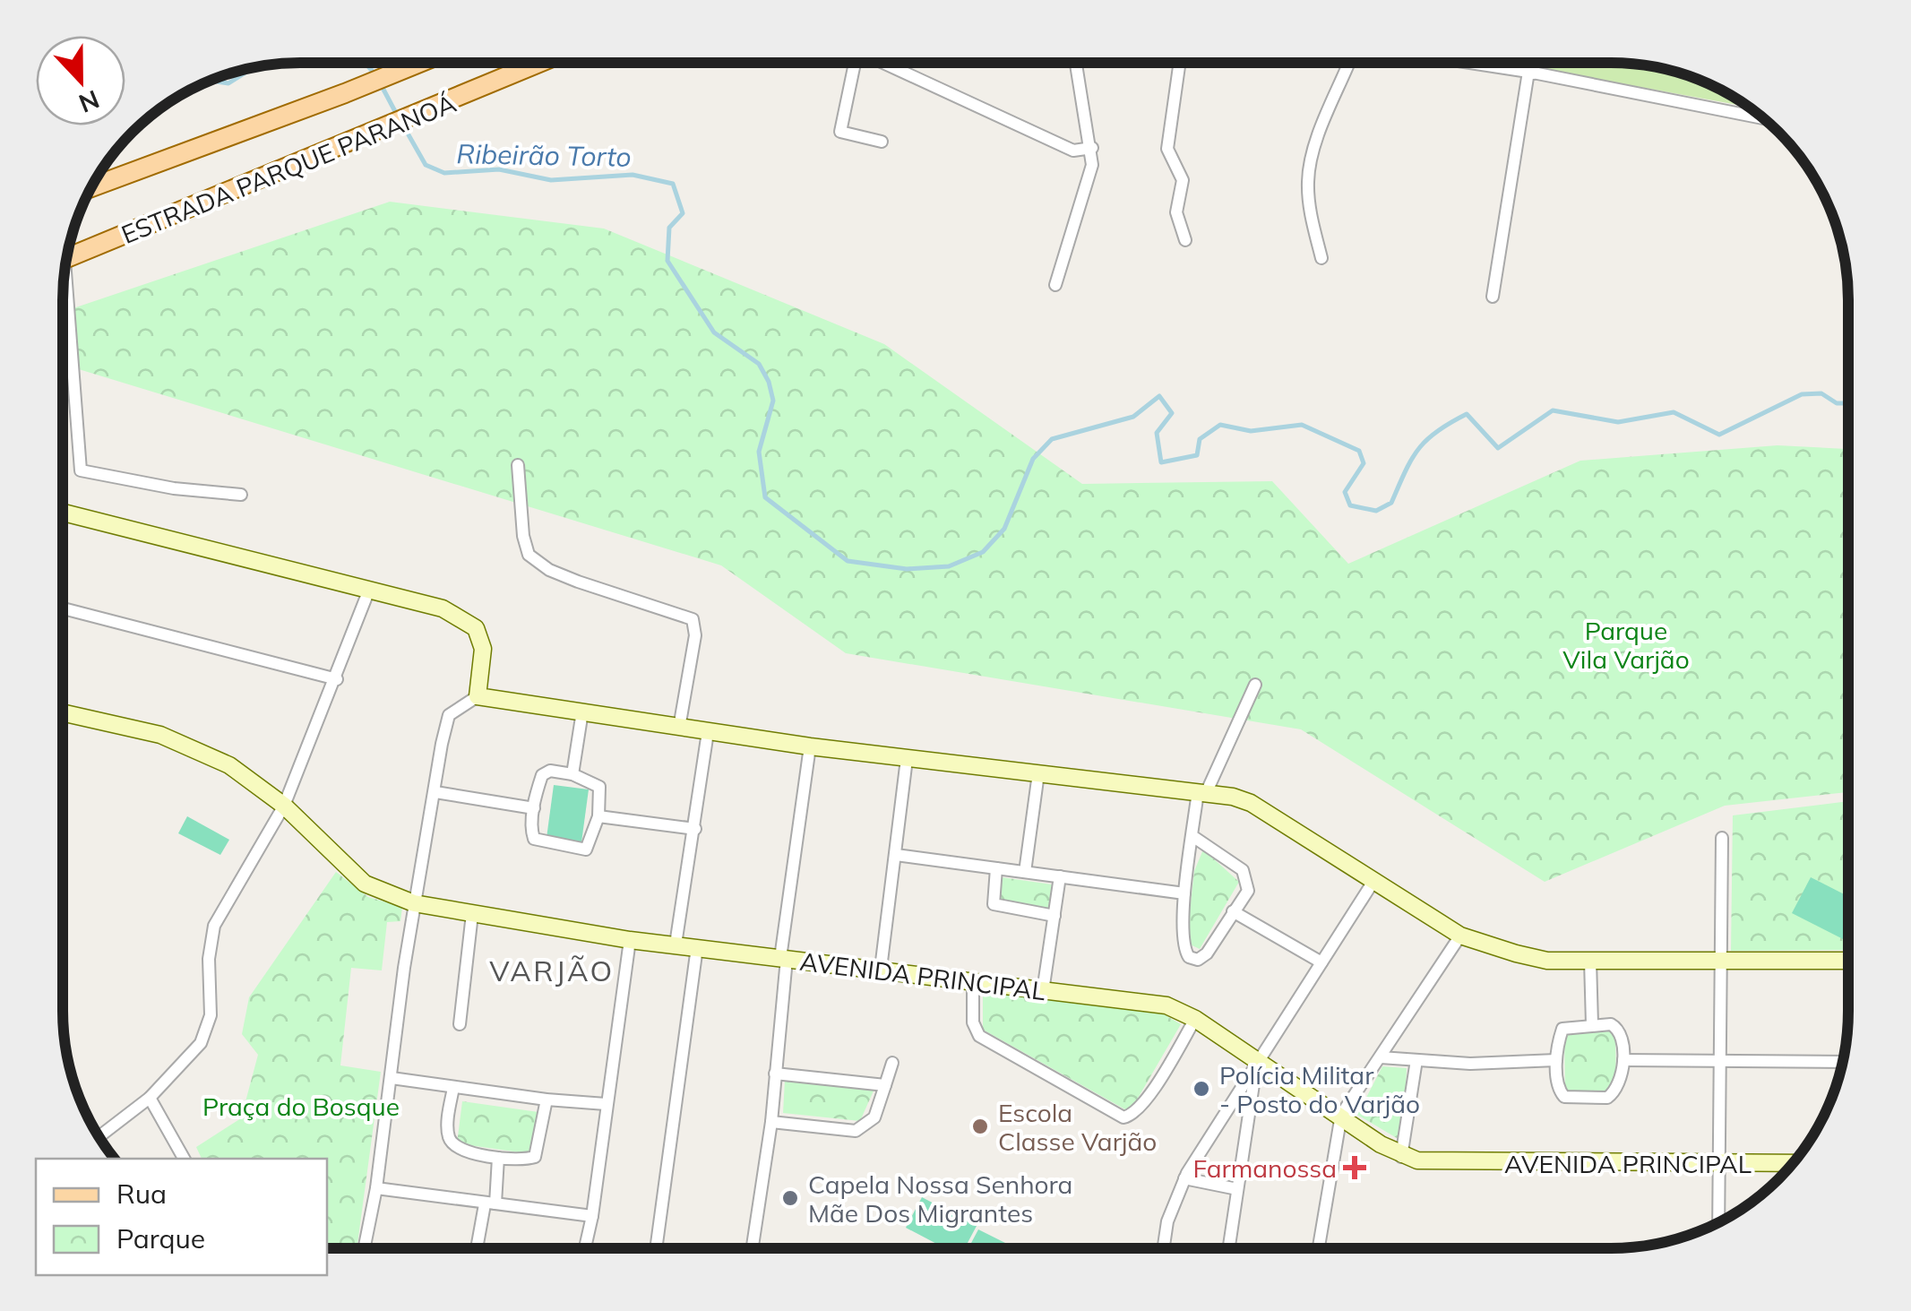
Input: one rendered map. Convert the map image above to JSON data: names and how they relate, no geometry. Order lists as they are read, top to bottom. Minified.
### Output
{"streets":{"main road":["ESTRADA PARQUE PARANOÁ"],"street":["AVENIDA PRINCIPAL"]},"districts":["VARJÃO"],"water":["Ribeirão Torto"],"parks":["Parque Vila Varjão","Praça do Bosque"],"places":{"other":["Polícia Militar - Posto do Varjão","Escola Classe Varjão","Capela Nossa Senhora Mãe Dos Migrantes"],"health":["Farmanossa"]},"legend":["Rua","Parque"],"north":"bottom"}
